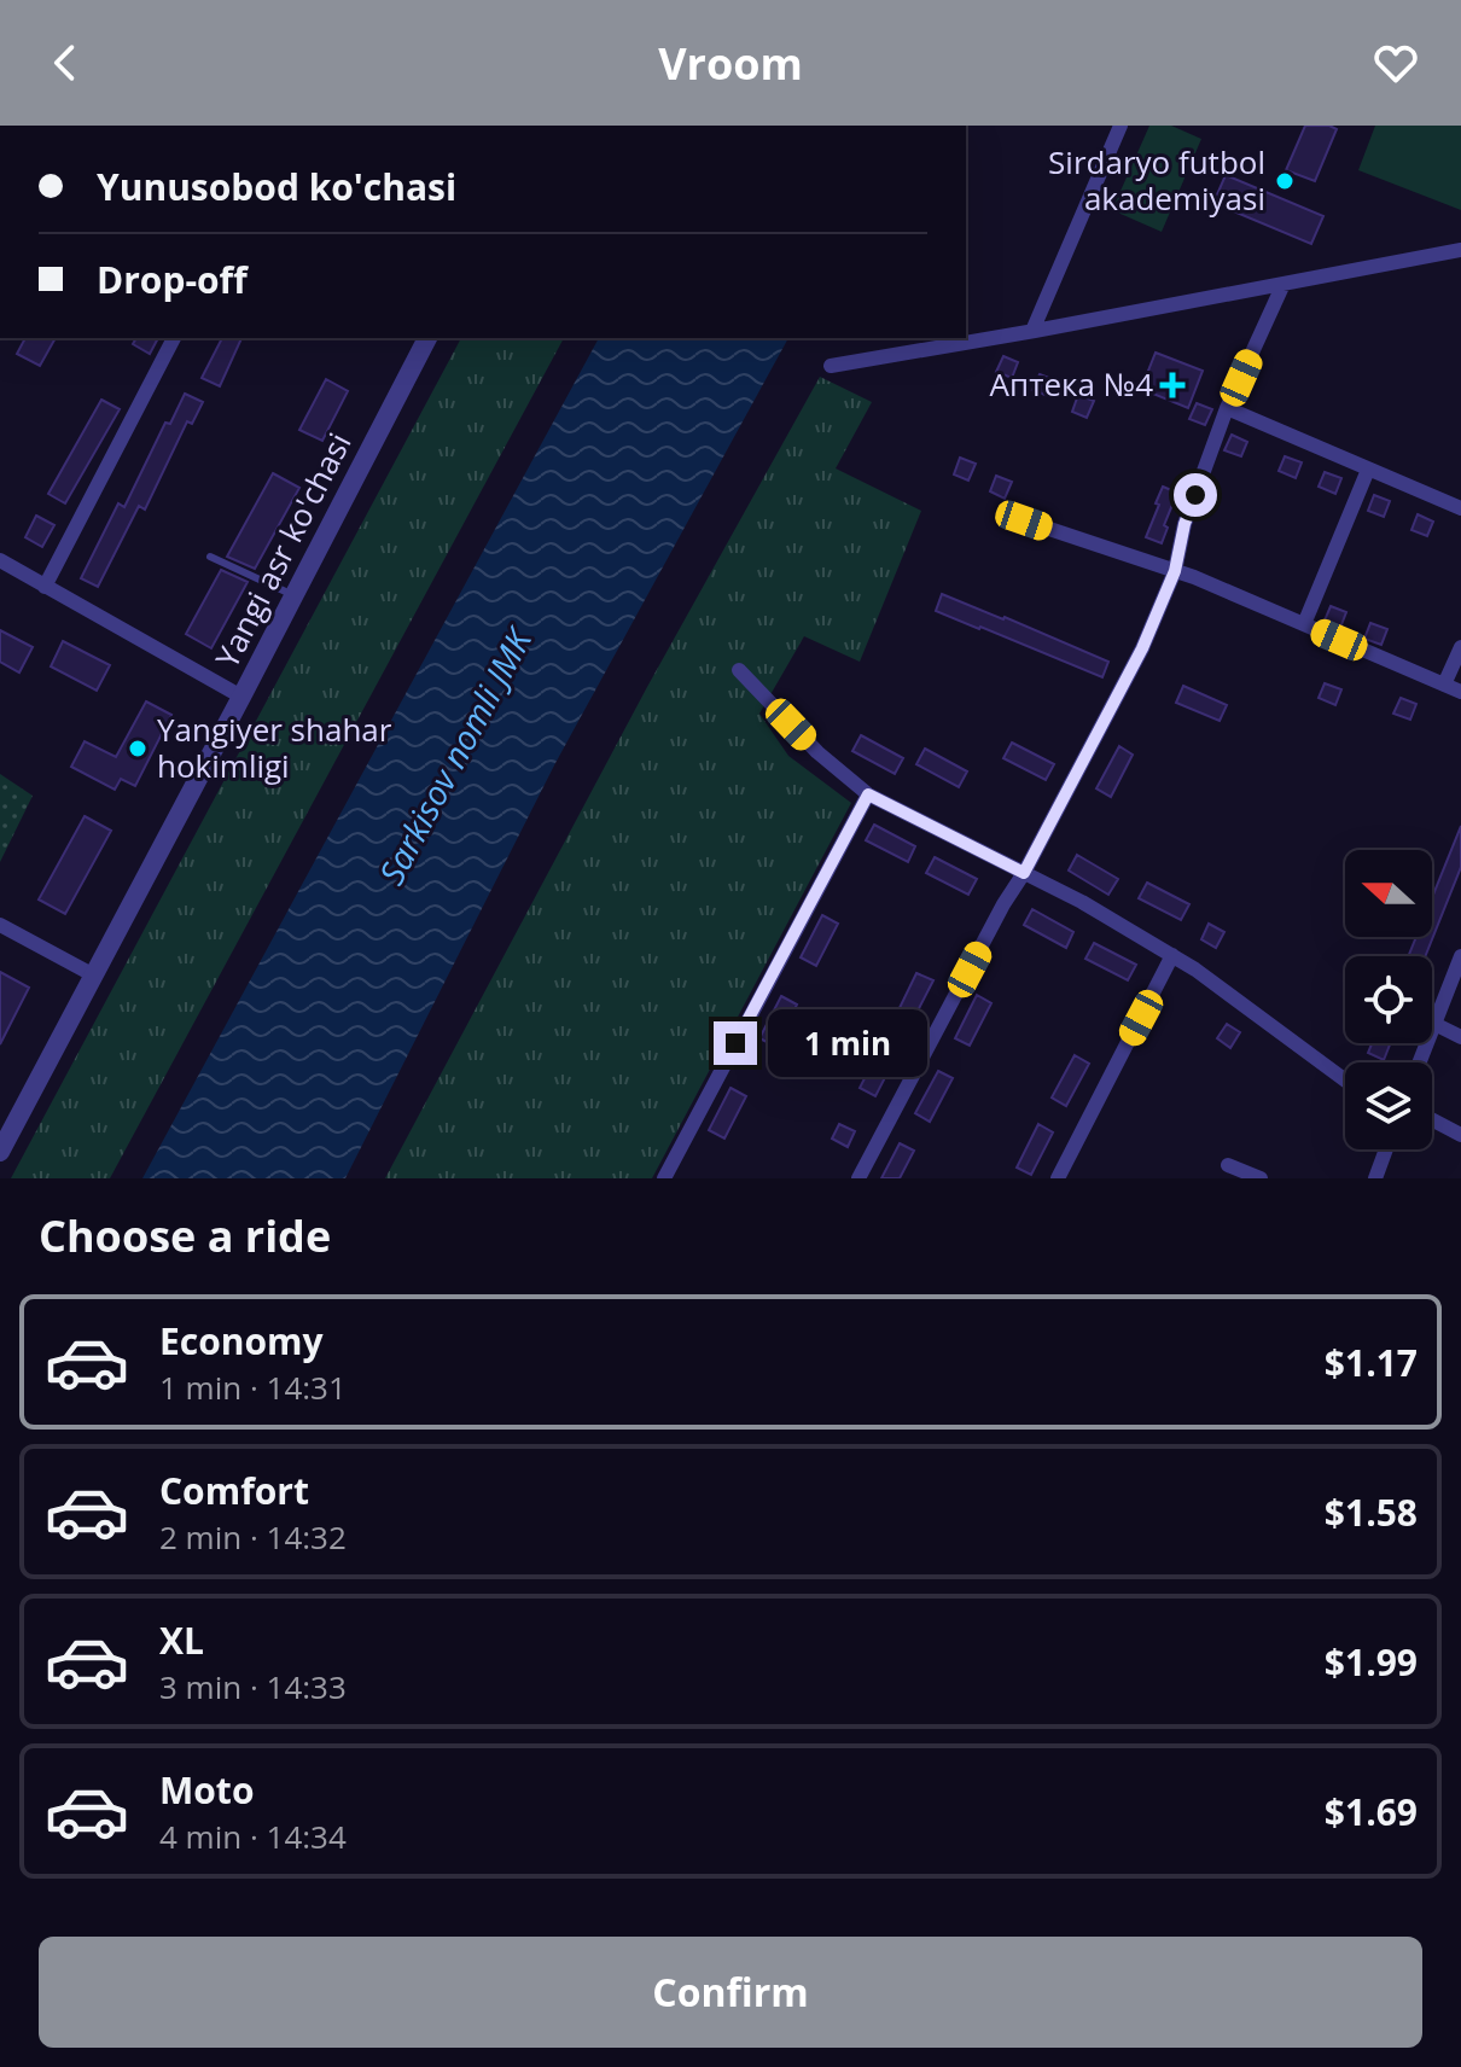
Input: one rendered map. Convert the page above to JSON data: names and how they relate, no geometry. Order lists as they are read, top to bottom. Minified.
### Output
{"streets":{"street":["Yangi asr ko'chasi"]},"water":["Sarkisov nomli JMK"],"places":{"other":["Sirdaryo futbol akademiyasi","Yangiyer shahar hokimligi"],"health":["Аптека №4"]},"north":"left","page":{"header":"Vroom","banner":["Yunusobod ko'chasi","Drop-off"],"bubble":"1 min","heading":"Choose a ride","list":[{"name":"Economy","note":"1 min · 14:31","value":"$1.17"},{"name":"Comfort","note":"2 min · 14:32","value":"$1.58"},{"name":"XL","note":"3 min · 14:33","value":"$1.99"},{"name":"Moto","note":"4 min · 14:34","value":"$1.69"}],"buttons":"Confirm"}}
